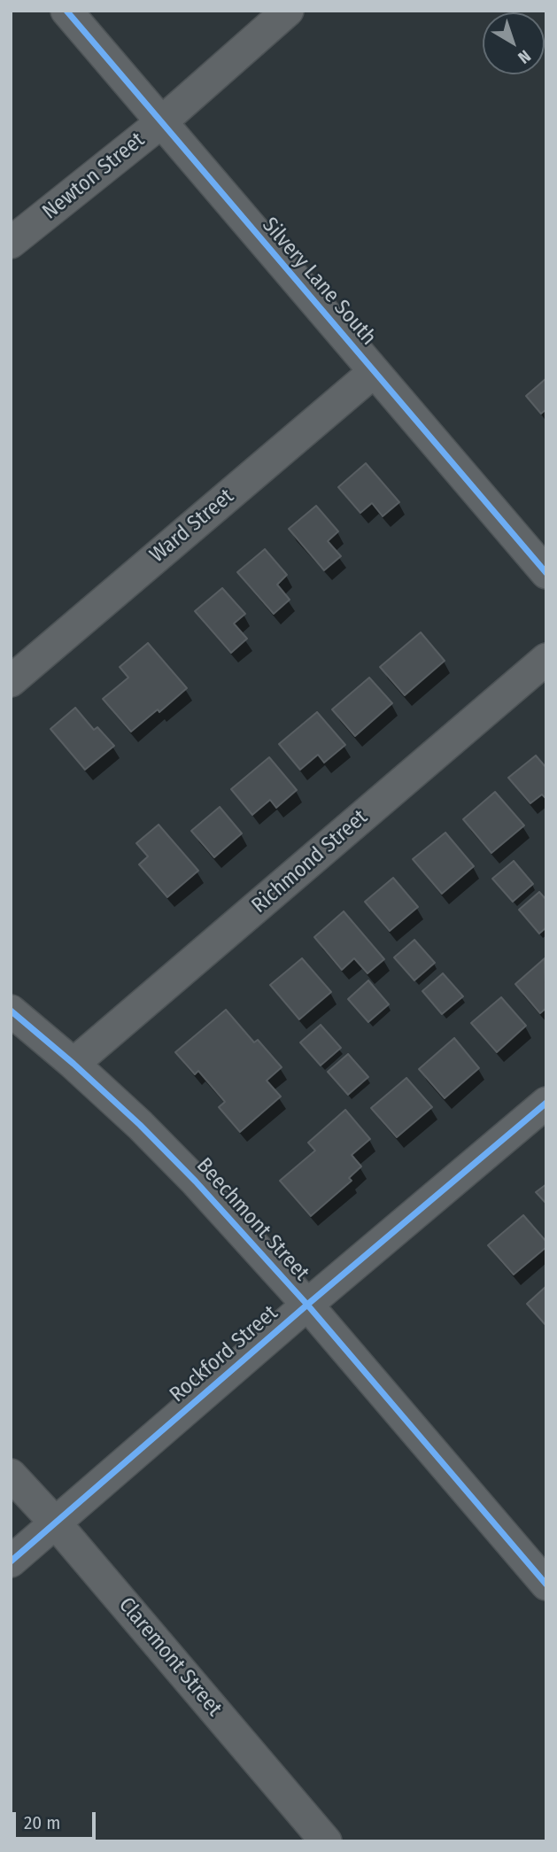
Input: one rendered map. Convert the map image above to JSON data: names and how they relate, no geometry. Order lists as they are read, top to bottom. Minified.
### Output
{"streets":{"street":["Newton Street","Silvery Lane South","Ward Street","Richmond Street","Beechmont Street","Rockford Street","Claremont Street"]},"crossings":[["Newton Street","Silvery Lane South"],["Silvery Lane South","Ward Street"],["Richmond Street","Beechmont Street"],["Beechmont Street","Rockford Street"],["Rockford Street","Claremont Street"]],"scale_bar":"20 m","north":"bottom right"}
